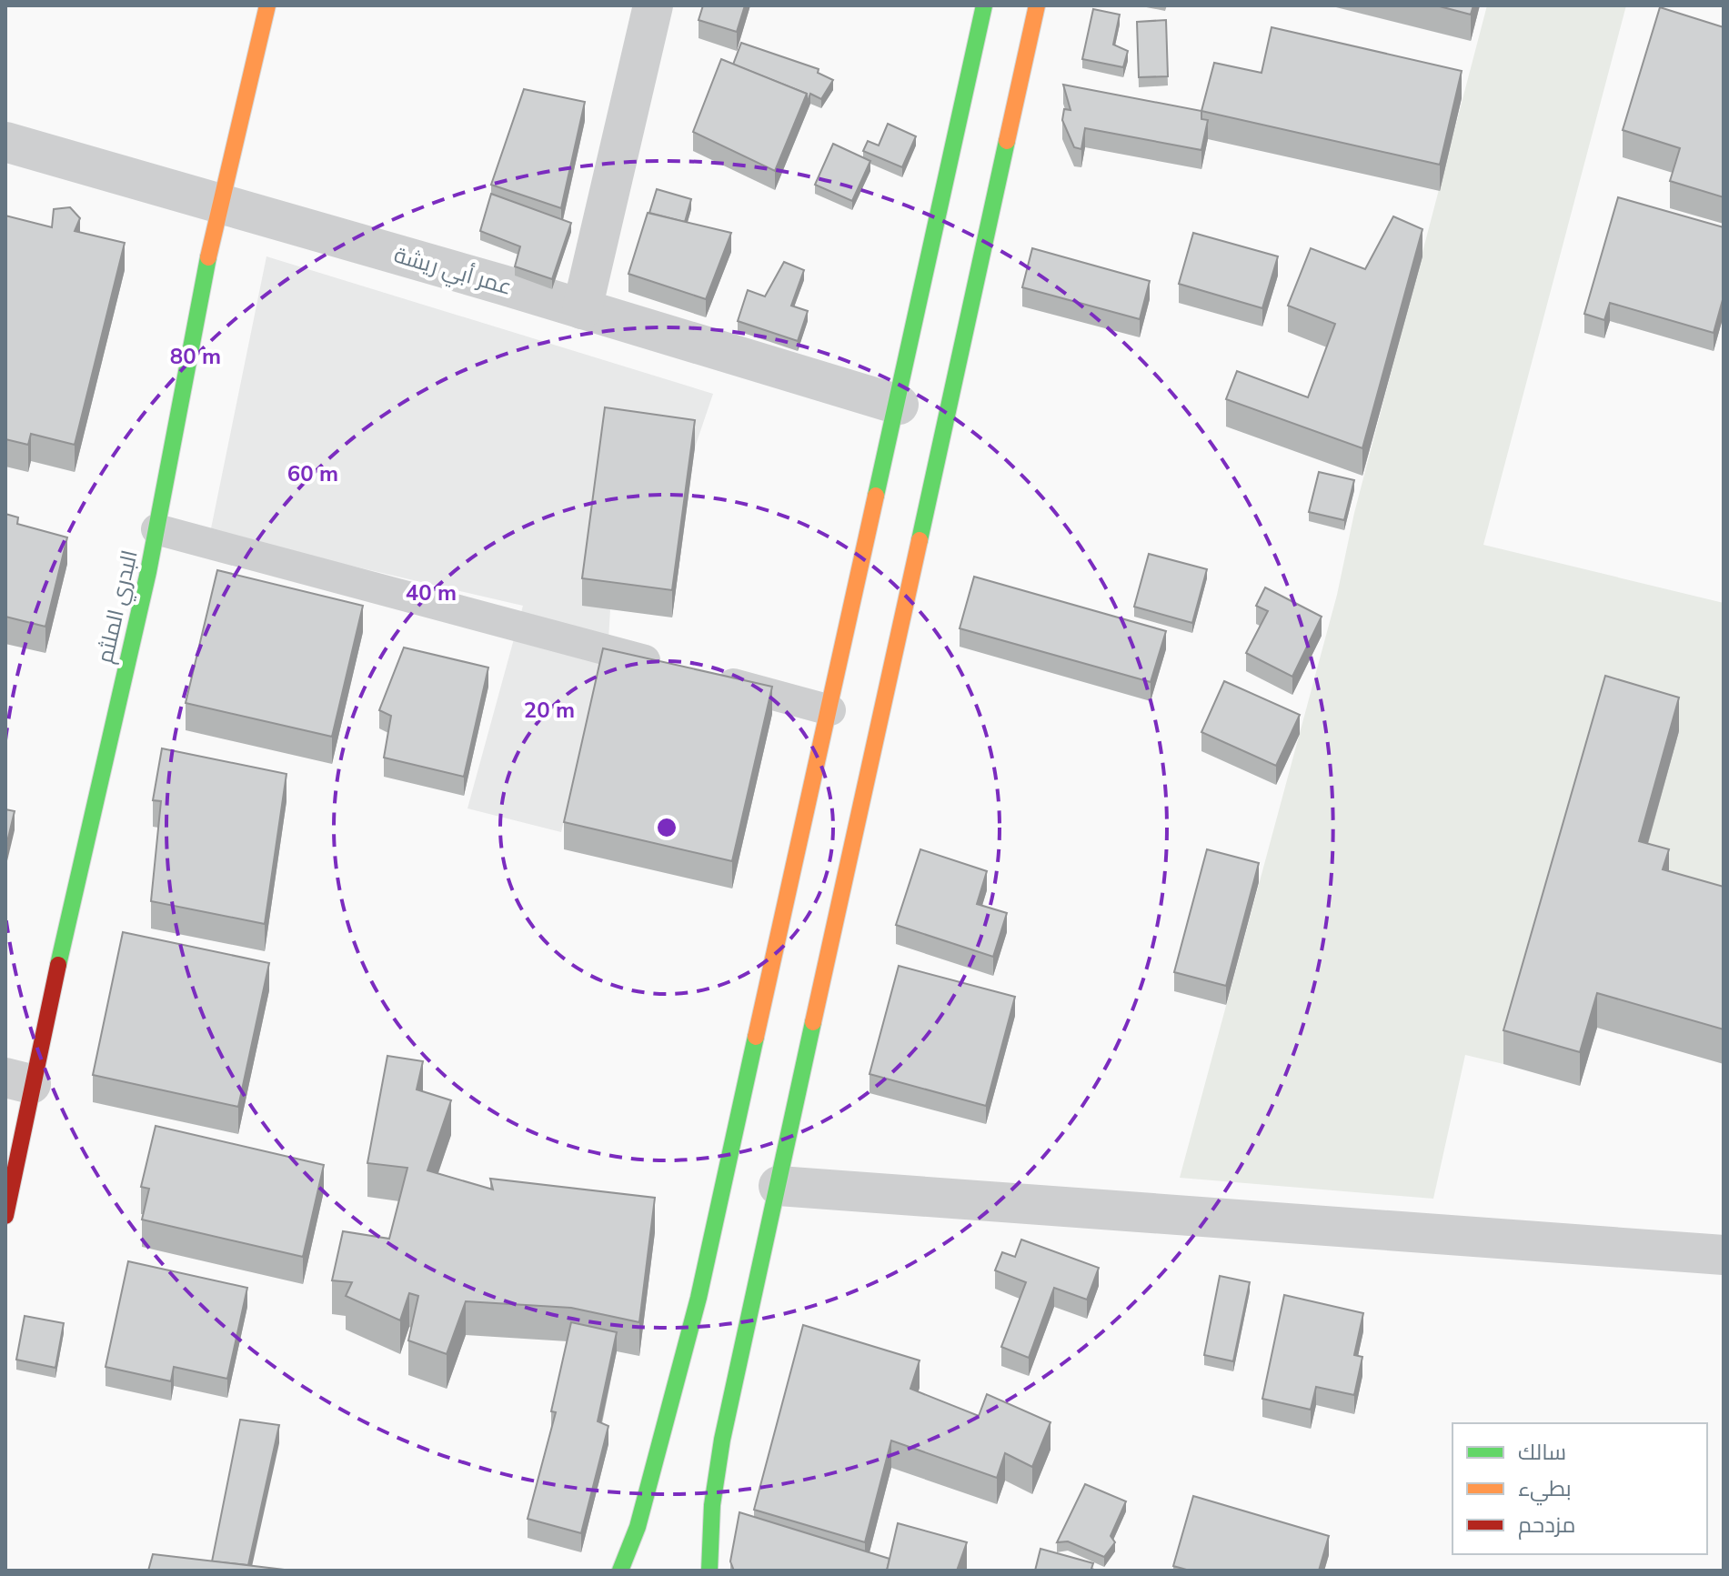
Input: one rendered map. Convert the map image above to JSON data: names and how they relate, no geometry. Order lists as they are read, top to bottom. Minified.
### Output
{"streets":{"main road":["البدري الملثم"],"street":["عمر أبي ريشة"]},"crossings":[["عمر أبي ريشة","البدري الملثم"]],"legend":["سالك","بطيء","مزدحم"],"rings":["80 m","60 m","40 m","20 m"]}
